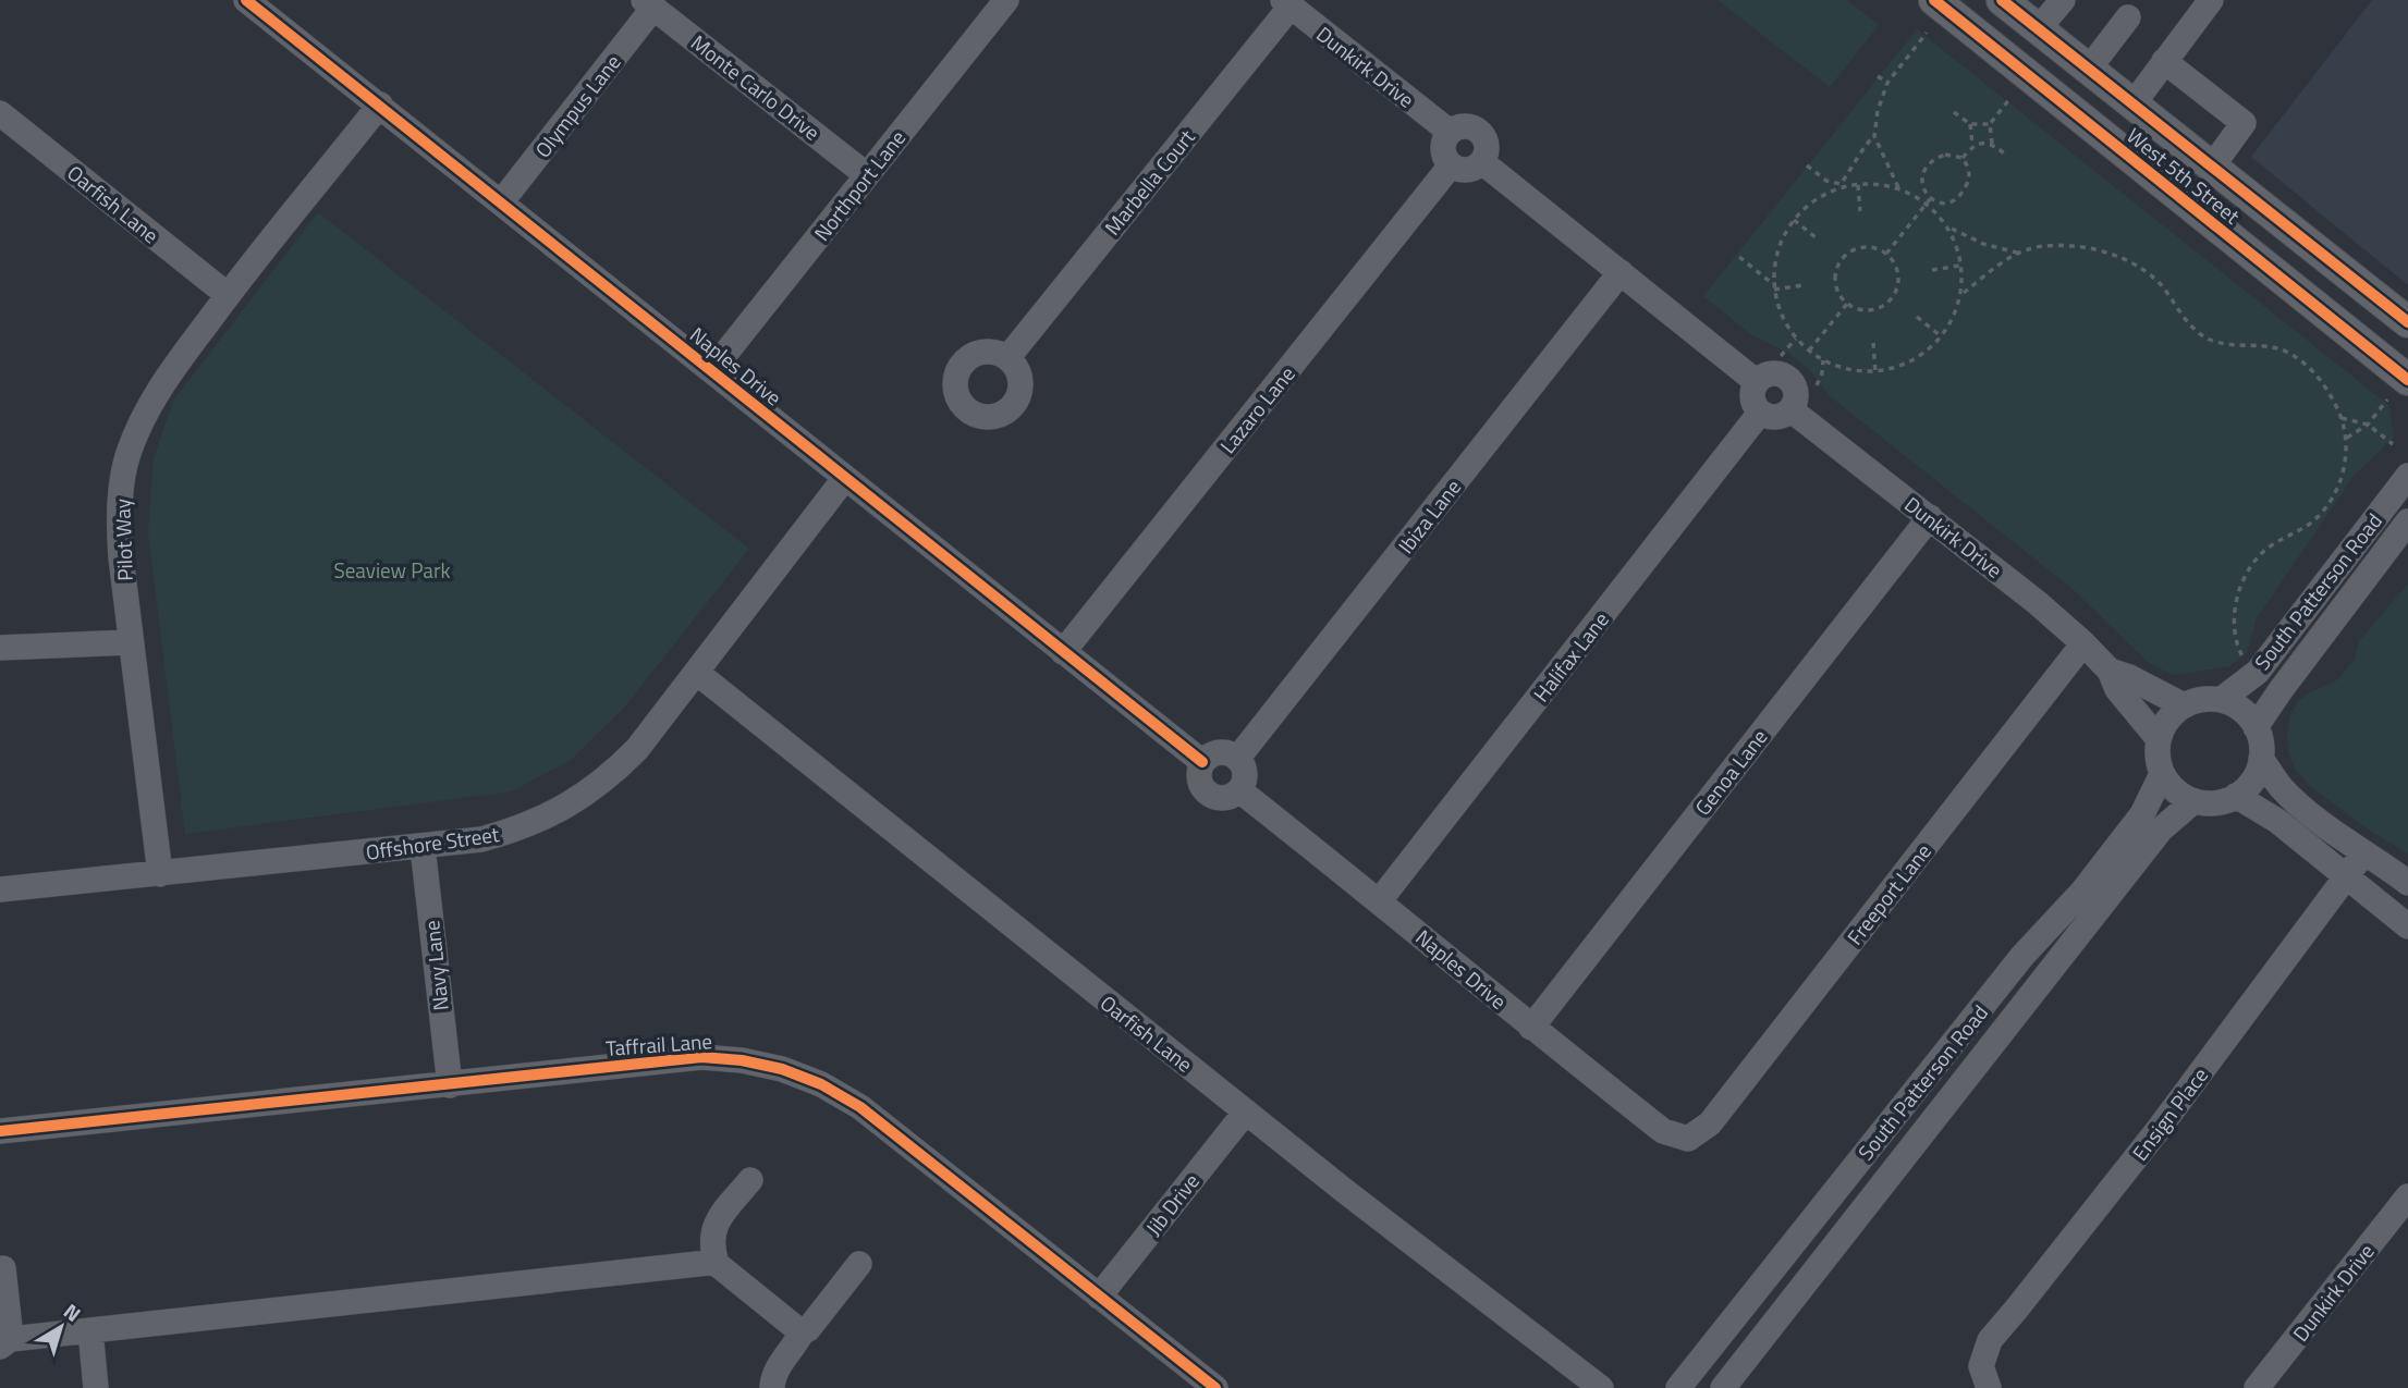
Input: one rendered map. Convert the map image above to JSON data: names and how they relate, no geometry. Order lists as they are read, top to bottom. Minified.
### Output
{"streets":{"main road":["West 5th Street"],"street":["Dunkirk Drive","Monte Carlo Drive","Olympus Lane","Marbella Court","Northport Lane","Oarfish Lane","Naples Drive","Lazaro Lane","Ibiza Lane","Pilot Way","South Patterson Road","Halifax Lane","Genoa Lane","Offshore Street","Freeport Lane","Navy Lane","Taffrail Lane","Ensign Place","Jib Drive"]},"crossings":[["Dunkirk Drive","Marbella Court"],["Dunkirk Drive","Lazaro Lane"],["Dunkirk Drive","South Patterson Road"],["Dunkirk Drive","Halifax Lane"],["Dunkirk Drive","Genoa Lane"],["Dunkirk Drive","Freeport Lane"],["Monte Carlo Drive","Olympus Lane"],["Monte Carlo Drive","Northport Lane"],["Olympus Lane","Naples Drive"],["Northport Lane","Naples Drive"],["Oarfish Lane","Pilot Way"],["Oarfish Lane","Offshore Street"],["Oarfish Lane","Jib Drive"],["Naples Drive","Lazaro Lane"],["Naples Drive","Ibiza Lane"],["Naples Drive","Pilot Way"],["Naples Drive","Halifax Lane"],["Naples Drive","Genoa Lane"],["Naples Drive","Offshore Street"],["Naples Drive","Freeport Lane"],["Pilot Way","Offshore Street"],["Offshore Street","Navy Lane"],["Navy Lane","Taffrail Lane"],["Taffrail Lane","Jib Drive"]],"parks":["Seaview Park"],"north":"top right"}
